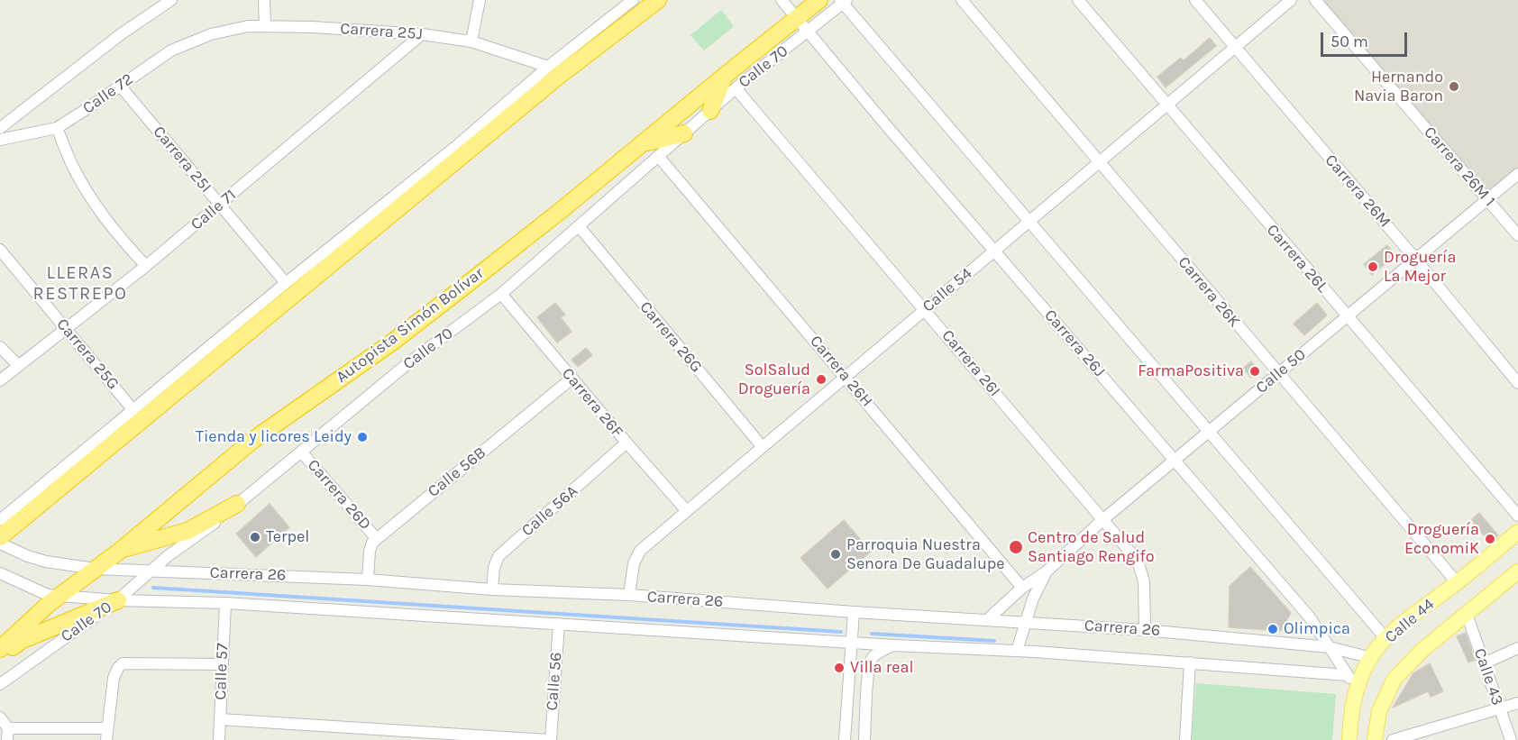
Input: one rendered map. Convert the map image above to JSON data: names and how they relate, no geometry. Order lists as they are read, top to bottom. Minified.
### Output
{"streets":{"highway":["Autopista Simón Bolívar"],"main road":["Calle 44"],"street":["Carrera 25J","Calle 70","Calle 72","Carrera 25I","Carrera 26M 1","Carrera 26M","Calle 71","Carrera 26L","Calle 54","Carrera 26K","Carrera 26G","Carrera 26J","Carrera 25G","Carrera 26I","Carrera 26H","Calle 50","Carrera 26F","Calle 56B","Carrera 26D","Calle 56A","Carrera 26","Calle 57","Calle 43","Calle 56"]},"crossings":[["Carrera 25J","Calle 72"],["Carrera 25J","Calle 71"],["Calle 70","Carrera 26G"],["Calle 70","Carrera 26J"],["Calle 70","Carrera 26I"],["Calle 70","Carrera 26H"],["Calle 70","Carrera 26F"],["Calle 70","Carrera 26D"],["Calle 70","Carrera 26"],["Calle 72","Carrera 25I"],["Carrera 25I","Calle 71"],["Carrera 26M 1","Calle 50"],["Carrera 26M","Calle 54"],["Carrera 26M","Calle 50"],["Calle 71","Carrera 25G"],["Carrera 26L","Calle 54"],["Carrera 26L","Calle 50"],["Calle 54","Carrera 26K"],["Calle 54","Carrera 26G"],["Calle 54","Carrera 26J"],["Calle 54","Carrera 26I"],["Calle 54","Carrera 26H"],["Calle 54","Carrera 26F"],["Calle 54","Carrera 26"],["Carrera 26K","Calle 50"],["Carrera 26K","Calle 44"],["Autopista Simón Bolívar","Carrera 26J"],["Autopista Simón Bolívar","Carrera 26"],["Carrera 26J","Calle 50"],["Carrera 26J","Carrera 26"],["Carrera 26J","Calle 44"],["Carrera 26I","Calle 50"],["Carrera 26I","Carrera 26"],["Carrera 26H","Calle 50"],["Calle 50","Carrera 26"],["Carrera 26F","Calle 56B"],["Carrera 26F","Calle 56A"],["Calle 56B","Carrera 26D"],["Calle 56A","Carrera 26"],["Carrera 26","Calle 44"],["Carrera 26","Calle 57"],["Carrera 26","Calle 56"],["Calle 44","Calle 43"]],"districts":["LLERAS RESTREPO"],"places":["Hernando Navia Baron","Droguería La Mejor","FarmaPositiva","SolSalud Droguería","Tienda y licores Leidy","Terpel","Droguería EconomiK","Centro de Salud Santiago Rengifo","Parroquia Nuestra Senora De Guadalupe","Olimpica","Villa real"],"scale_bar":"50 m"}
